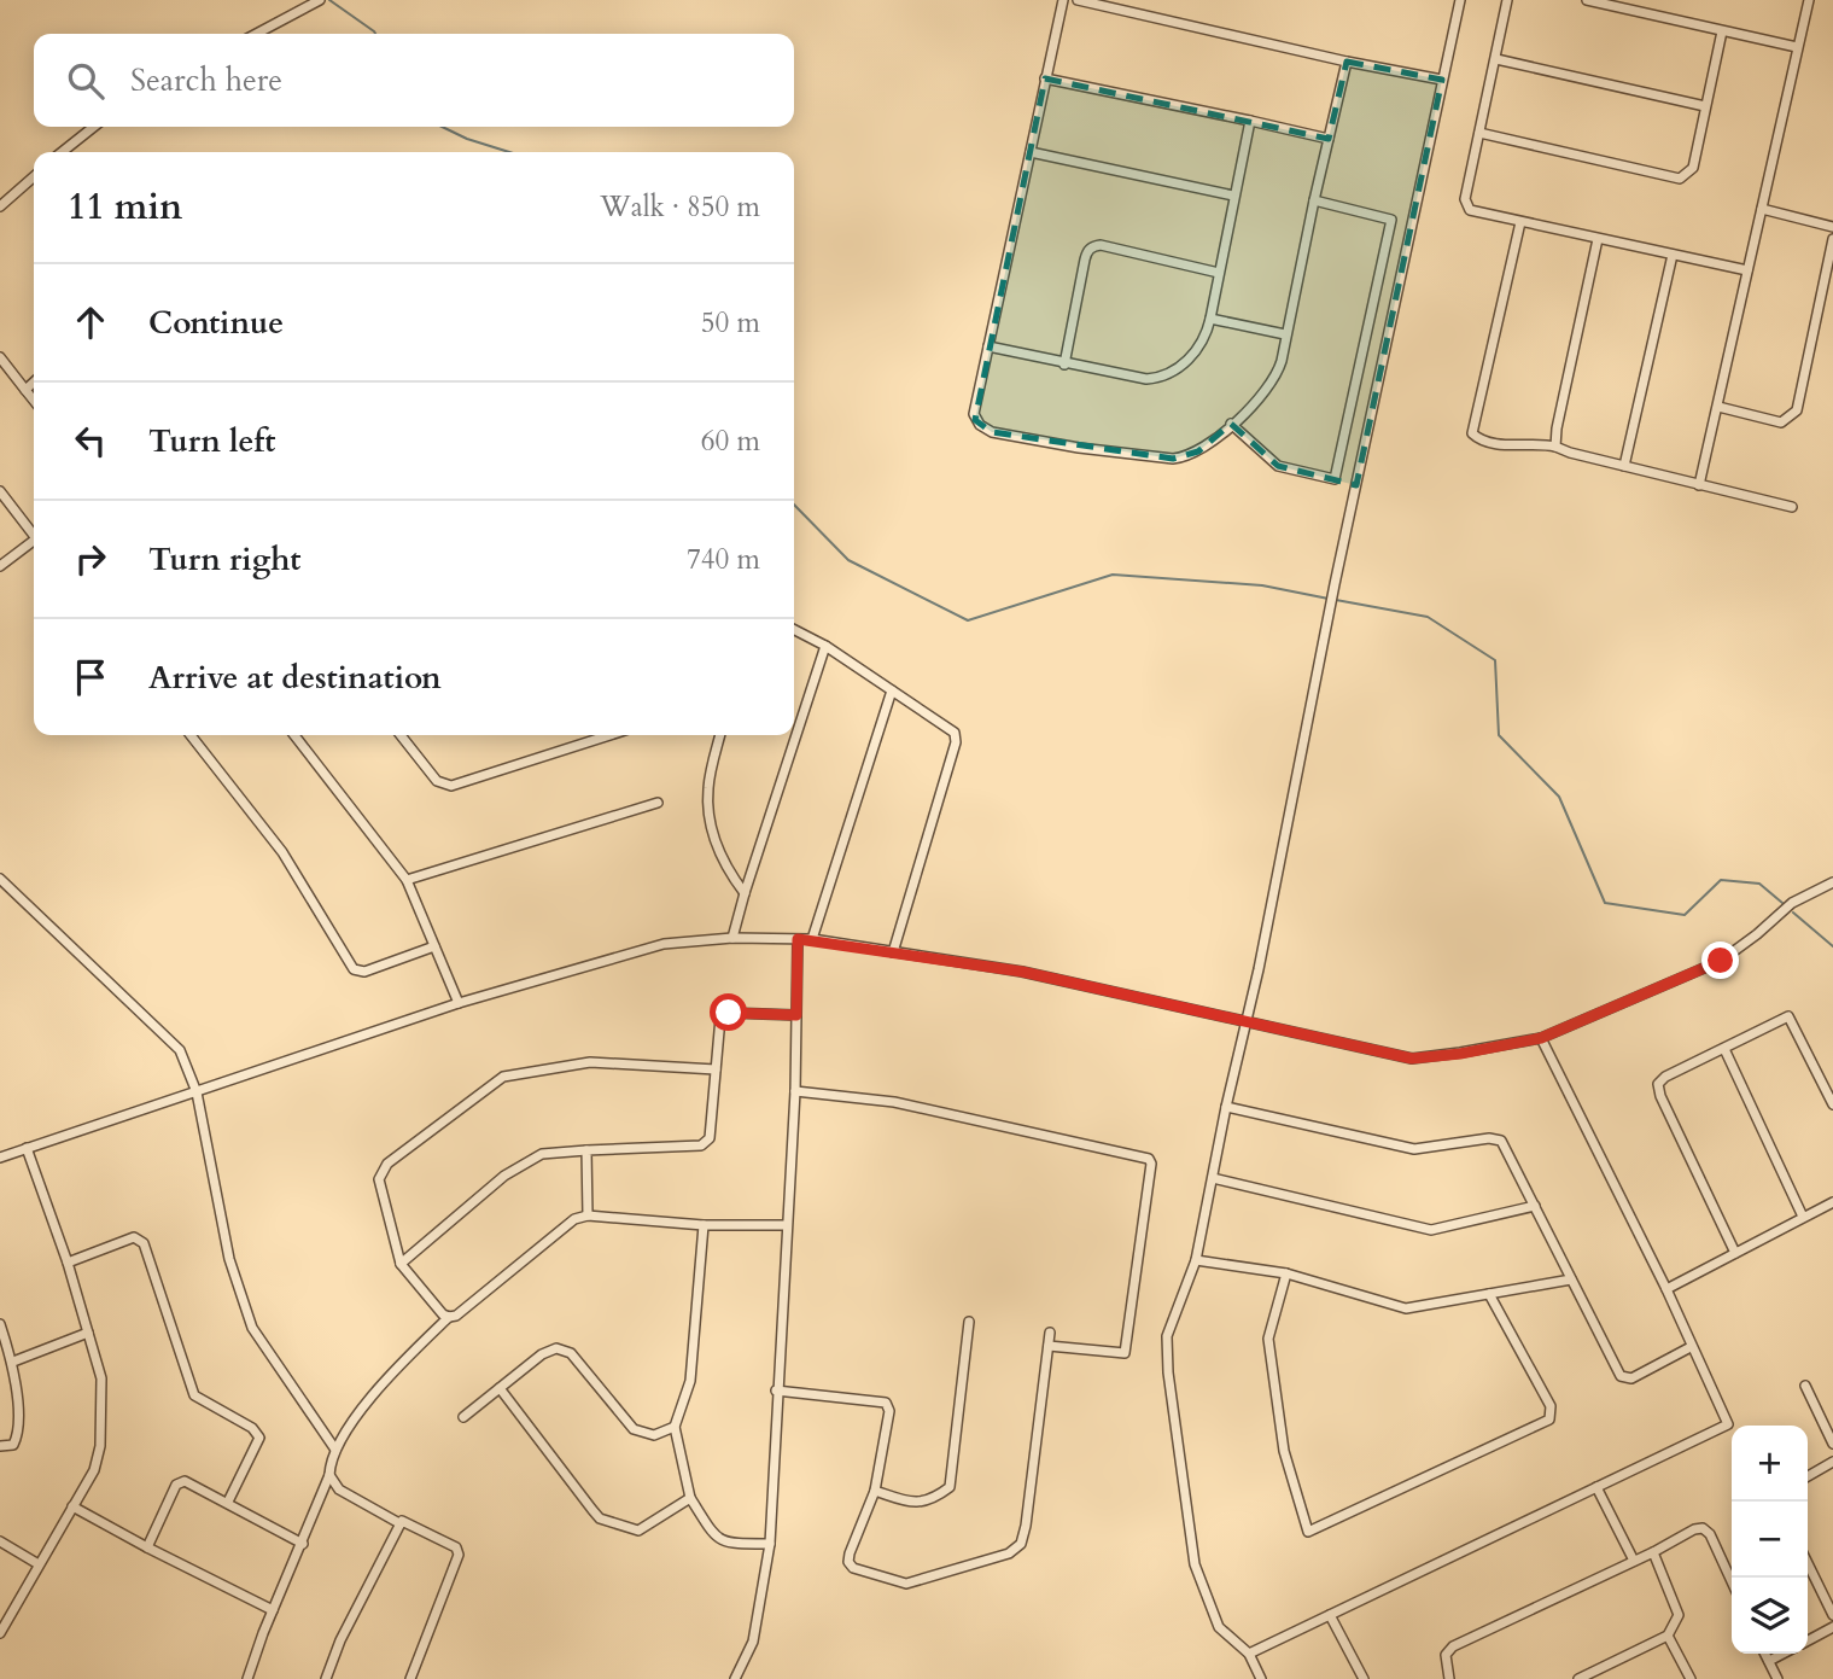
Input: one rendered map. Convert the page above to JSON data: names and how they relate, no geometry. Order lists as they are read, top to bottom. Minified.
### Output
{"page":{"search":"Search here","heading":["11 min","Walk · 850 m"],"list":[["Continue","50 m"],["Turn left","60 m"],["Turn right","740 m"],"Arrive at destination"],"map_buttons":["+","−"]}}
